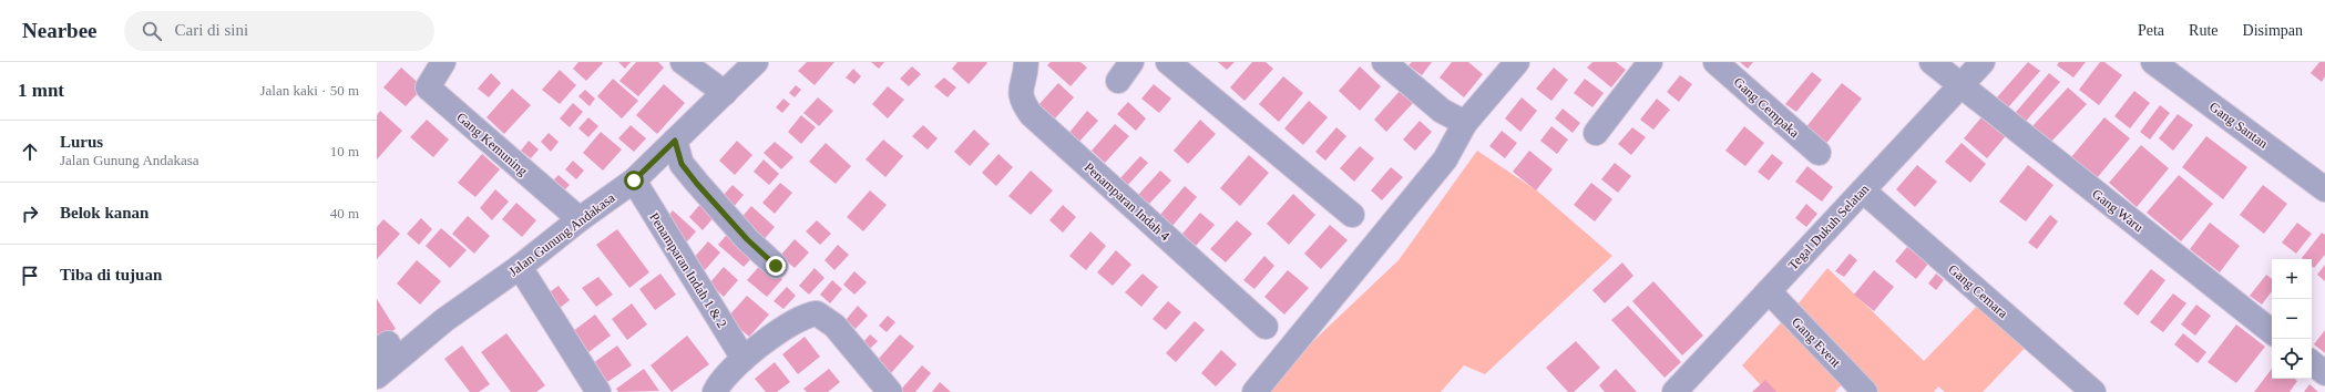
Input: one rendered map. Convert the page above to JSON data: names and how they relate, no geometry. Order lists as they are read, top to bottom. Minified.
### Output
{"streets":{"street":["Gang Cempaka","Gang Santan","Gang Kemuning","Penamparan Indah 4","Gang Waru","Tegal Dukuh Selatan","Jalan Gunung Andakasa","Penamparan Indah 1 & 2","Gang Cemara","Gang Event"]},"crossings":[["Gang Kemuning","Jalan Gunung Andakasa"],["Gang Waru","Tegal Dukuh Selatan"],["Tegal Dukuh Selatan","Gang Cemara"],["Tegal Dukuh Selatan","Gang Event"],["Jalan Gunung Andakasa","Penamparan Indah 1 & 2"]],"page":{"header":"Nearbee","search":"Cari di sini","nav":["Peta","Rute","Disimpan"],"heading":["1 mnt","Jalan kaki · 50 m"],"list":[["Lurus","Jalan Gunung Andakasa","10 m"],["Belok kanan","40 m"],"Tiba di tujuan"],"map_buttons":["+","−"]}}
